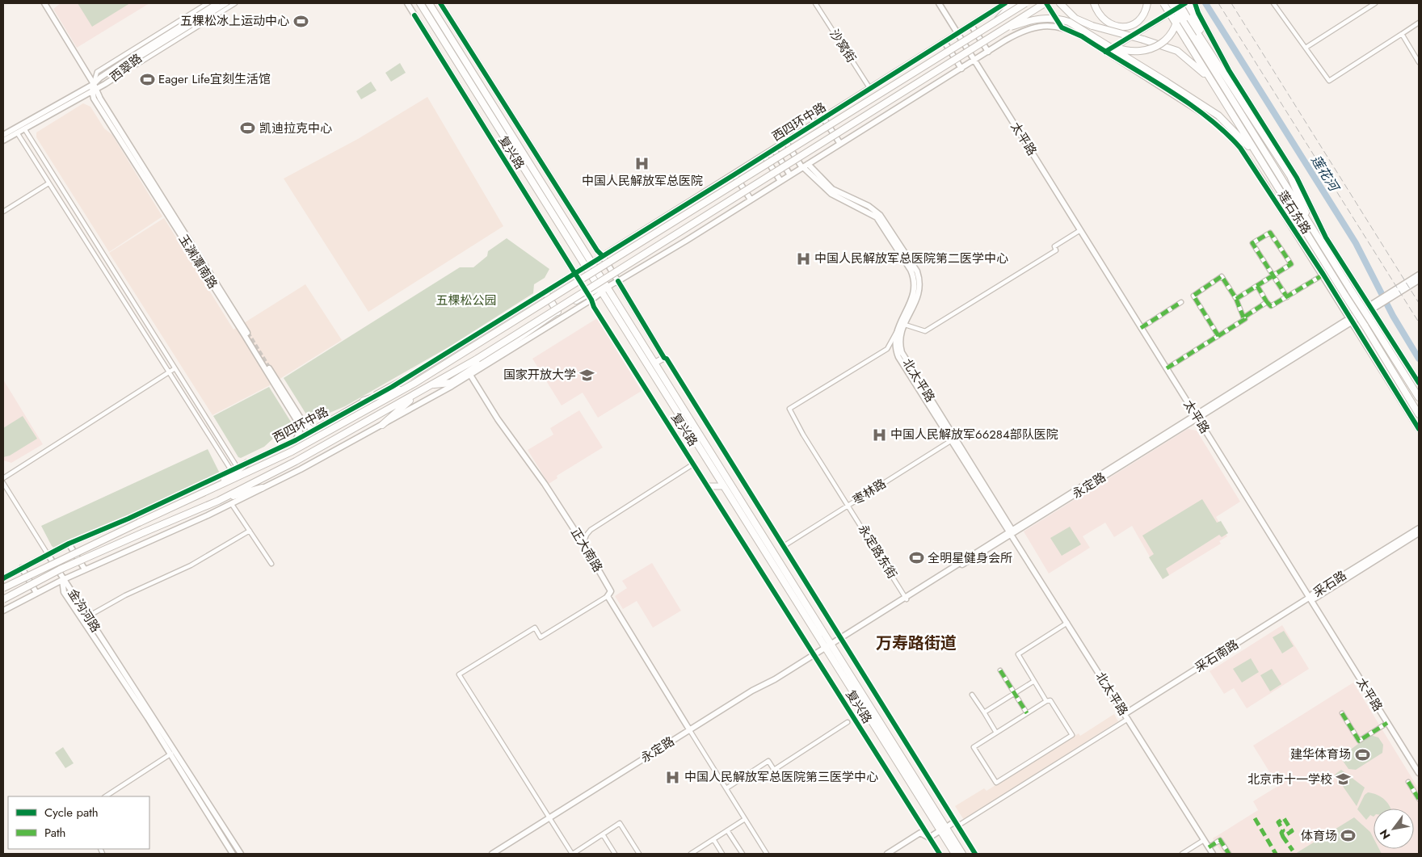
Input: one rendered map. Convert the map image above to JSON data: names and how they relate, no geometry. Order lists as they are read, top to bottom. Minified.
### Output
{"streets":{"highway":["西四环中路","复兴路","莲石东路"],"street":["沙窝街","西翠路","太平路","玉渊潭南路","北太平路","永定路","枣林路","正大南路","永定路东街","采石路","金沟河路","采石南路"]},"crossings":[["沙窝街","西四环中路"],["西翠路","玉渊潭南路"],["西四环中路","太平路"],["西四环中路","复兴路"],["西四环中路","玉渊潭南路"],["西四环中路","北太平路"],["太平路","永定路"],["太平路","采石路"],["太平路","采石南路"],["复兴路","永定路"],["莲石东路","永定路"],["北太平路","永定路"],["北太平路","枣林路"],["北太平路","永定路东街"],["北太平路","采石南路"],["永定路","正大南路"],["永定路","永定路东街"],["枣林路","永定路东街"],["采石路","采石南路"]],"districts":["万寿路街道"],"water":["莲花河"],"parks":["五棵松公园"],"places":{"sports":["五棵松冰上运动中心","Eager Life宜刻生活馆","凯迪拉克中心","全明星健身会所","建华体育场","体育场"],"hospital":["中国人民解放军总医院","中国人民解放军总医院第二医学中心","中国人民解放军66284部队医院","中国人民解放军总医院第三医学中心"],"school or university":["国家开放大学","北京市十一学校"]},"legend":["Cycle path","Path"],"north":"bottom left"}
